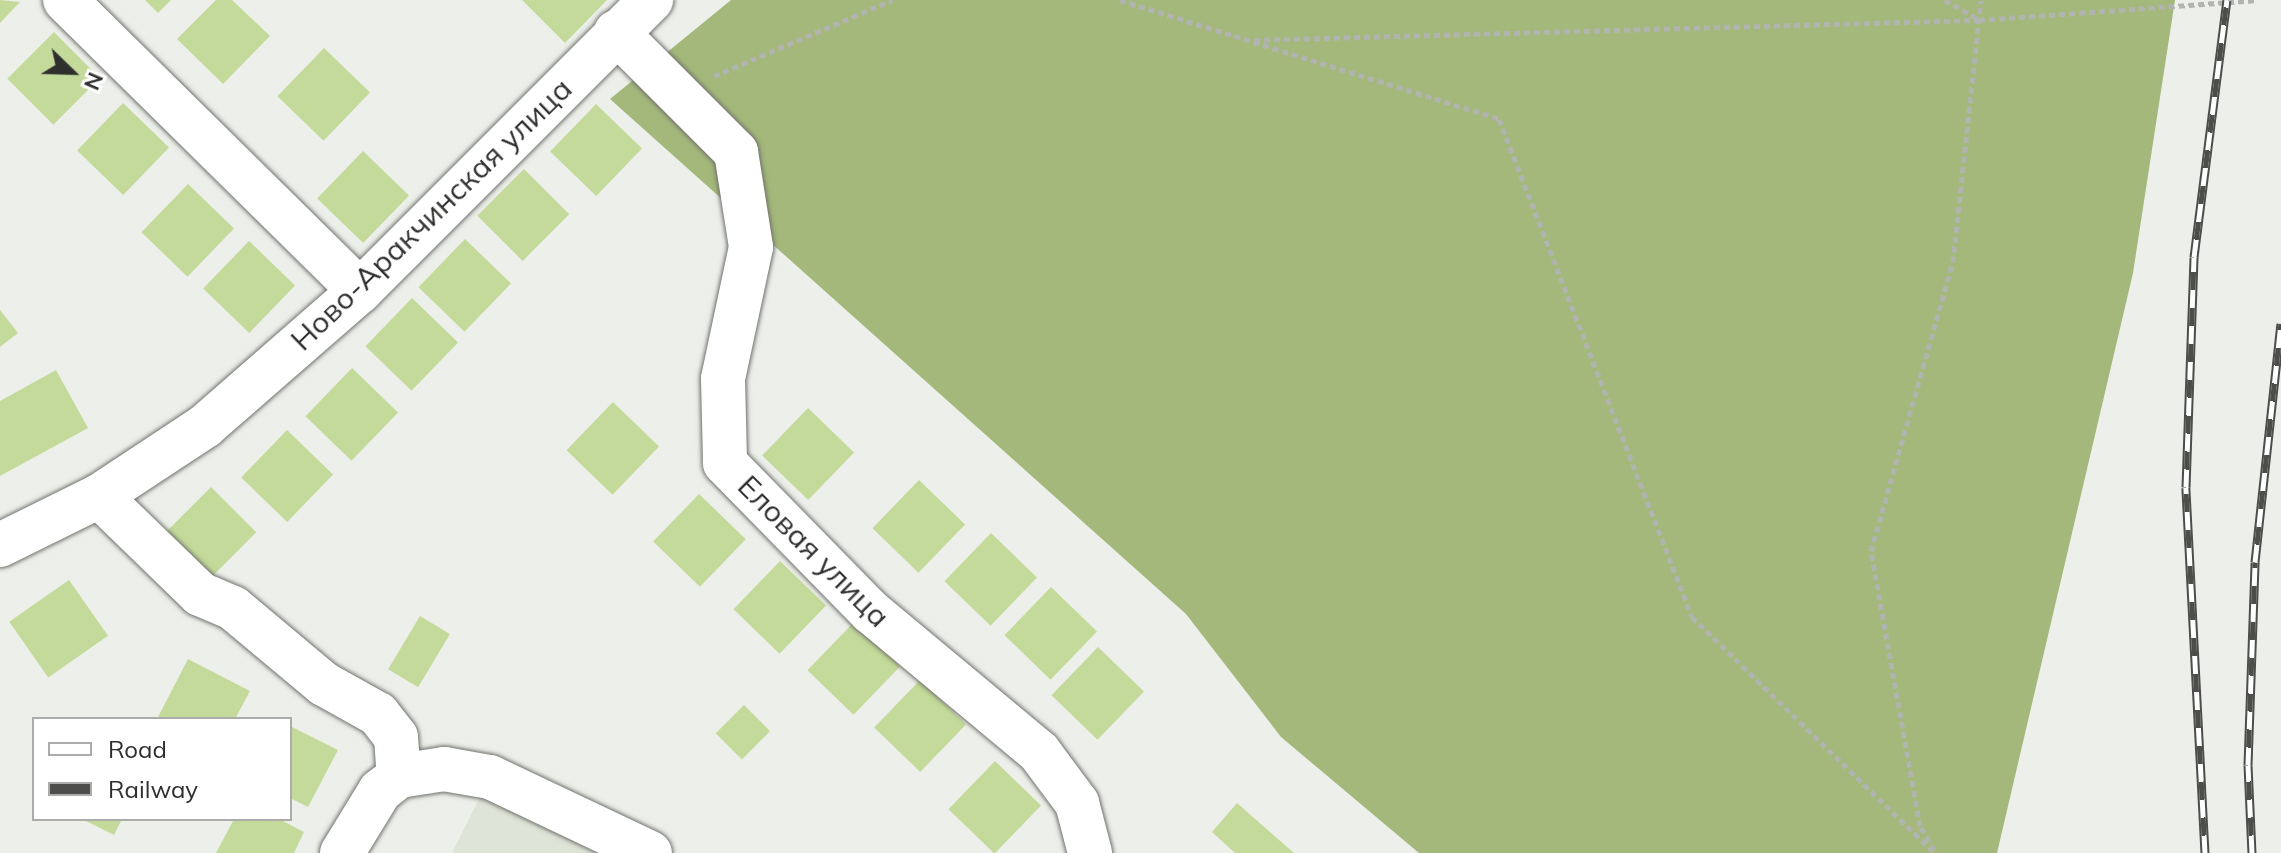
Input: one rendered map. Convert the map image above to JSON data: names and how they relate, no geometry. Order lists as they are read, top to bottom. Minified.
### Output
{"streets":{"street":["Ново-Аракчинская улица","Еловая улица"]},"crossings":[["Ново-Аракчинская улица","Еловая улица"]],"legend":["Road","Railway"],"north":"bottom right"}
